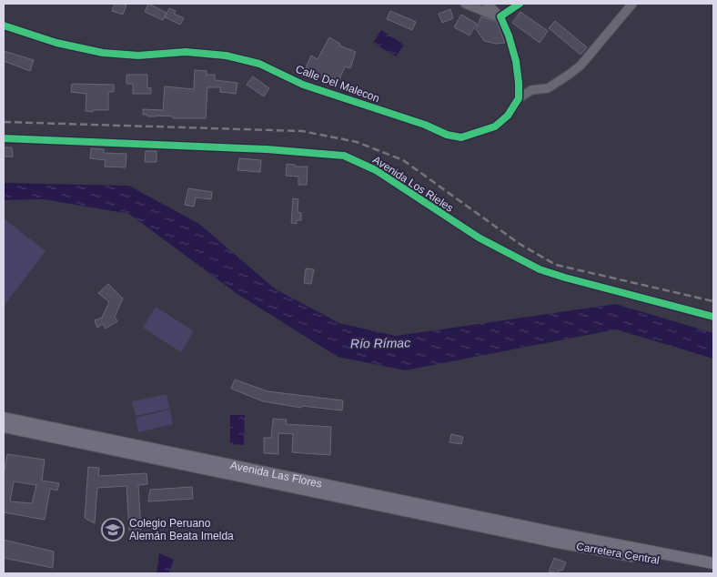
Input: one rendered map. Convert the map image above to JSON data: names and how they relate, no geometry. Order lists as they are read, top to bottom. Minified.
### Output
{"streets":{"highway":["Avenida Las Flores","Carretera Central"],"street":["Calle Del Malecon","Avenida Los Rieles"]},"crossings":[["Avenida Las Flores","Carretera Central"]],"water":["Río Rímac"],"places":{"school or university":["Colegio Peruano Alemán Beata Imelda"]}}
